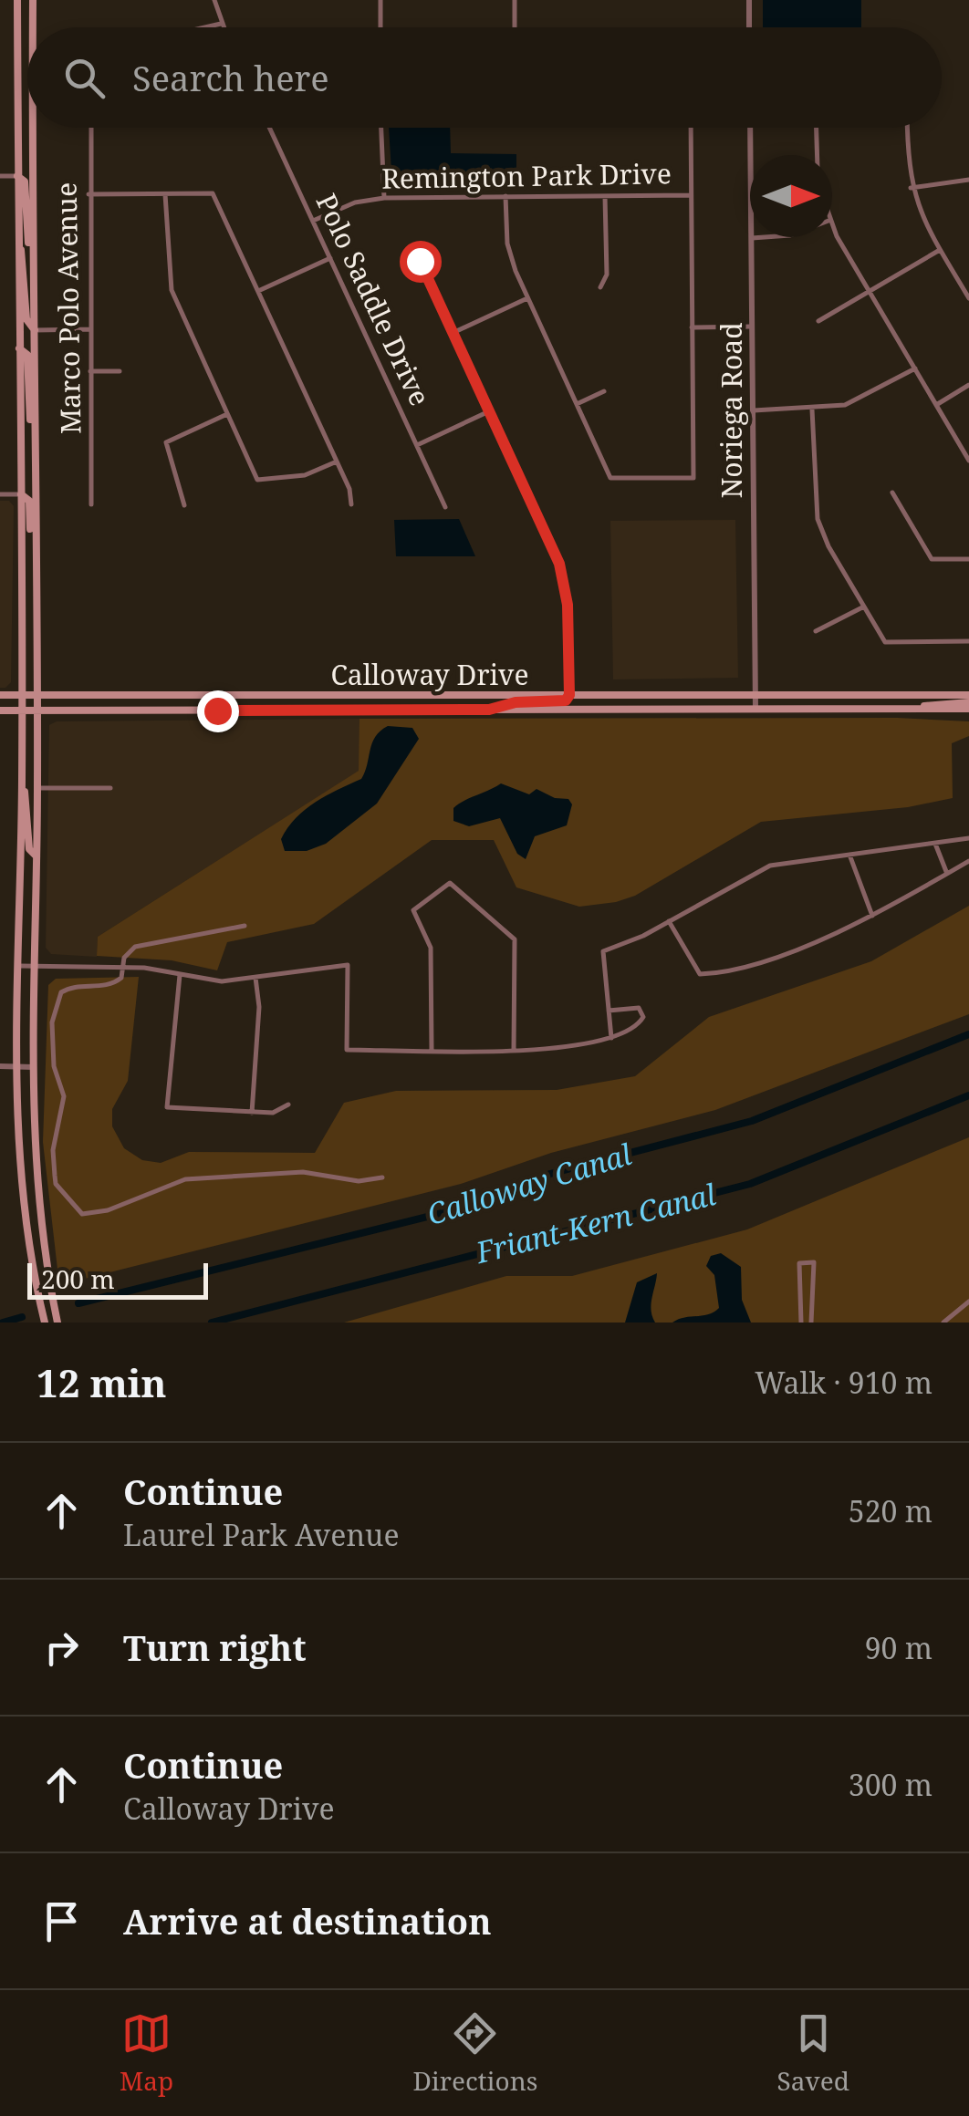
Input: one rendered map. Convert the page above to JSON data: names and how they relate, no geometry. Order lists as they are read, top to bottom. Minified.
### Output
{"streets":{"main road":["Calloway Drive"],"street":["Remington Park Drive","Polo Saddle Drive","Marco Polo Avenue","Noriega Road"]},"crossings":[["Remington Park Drive","Polo Saddle Drive"],["Noriega Road","Calloway Drive"]],"water":["Calloway Canal","Friant-Kern Canal"],"scale_bar":"200 m","north":"right","page":{"search":"Search here","scale":"200 m","heading":["12 min","Walk · 910 m"],"list":[["Continue","Laurel Park Avenue","520 m"],["Turn right","90 m"],["Continue","Calloway Drive","300 m"],"Arrive at destination"],"nav":["Map","Directions","Saved"]}}
